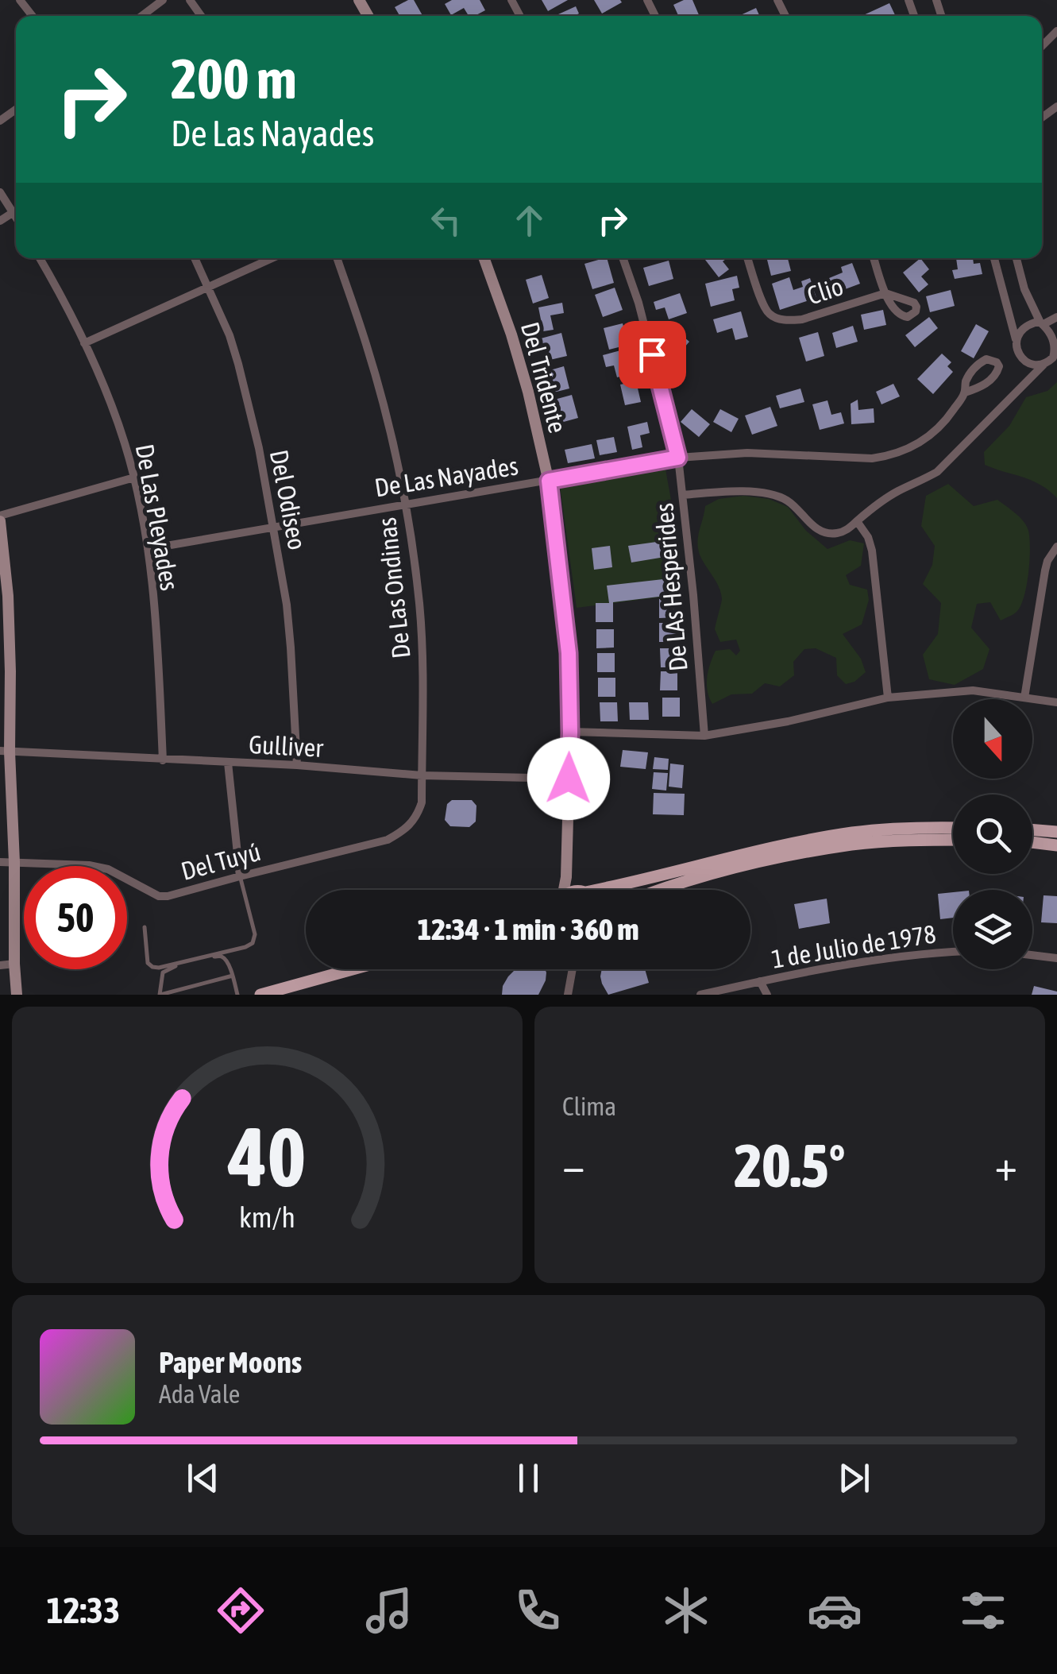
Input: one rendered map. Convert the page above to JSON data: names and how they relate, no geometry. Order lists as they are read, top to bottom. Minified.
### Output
{"streets":{"main road":["Del Tridente"],"street":["Clio","De Las Nayades","Del Odiseo","De Las Pleyades","De LAs Hesperides","De Las Ondinas","Gulliver","Del Tuyú","1 de Julio de 1978"]},"crossings":[["Del Tridente","De Las Nayades"],["Del Tridente","Gulliver"],["De Las Nayades","Del Odiseo"],["De Las Nayades","De Las Pleyades"],["De Las Nayades","De LAs Hesperides"],["De Las Nayades","De Las Ondinas"],["Del Odiseo","Gulliver"],["De Las Pleyades","Gulliver"],["De Las Ondinas","Gulliver"],["De Las Ondinas","Del Tuyú"]],"north":"bottom","page":{"turn":["200 m","De Las Nayades"],"limit":"50","trip":"12:34 · 1 min · 360 m","tile":"Clima","heat":["−","20.5°","+"],"song":["Paper Moons","Ada Vale"],"tabs":"12:33","gauge":["40","km/h"]}}
